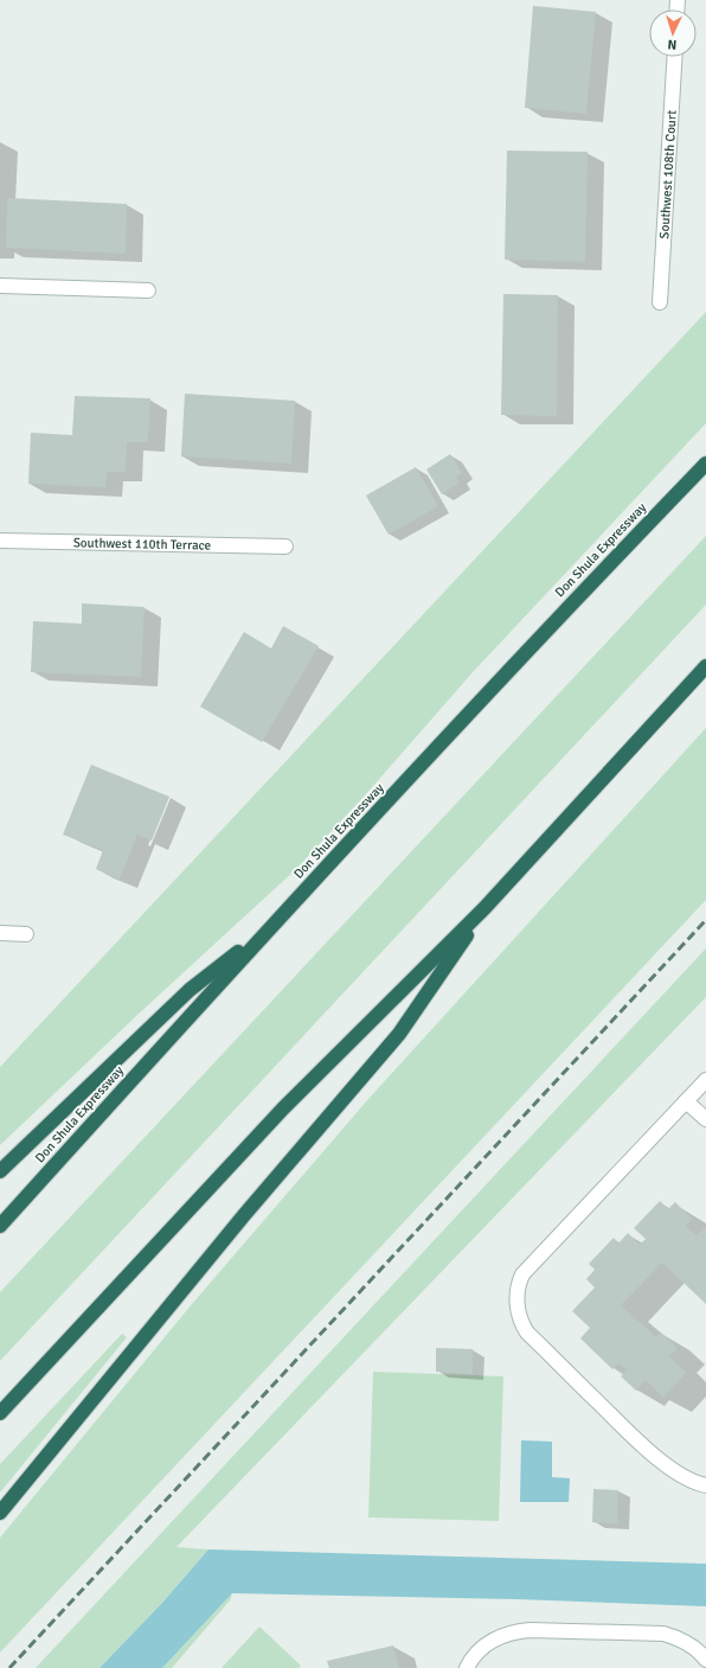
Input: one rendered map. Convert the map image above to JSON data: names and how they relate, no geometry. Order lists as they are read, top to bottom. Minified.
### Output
{"streets":{"highway":["Don Shula Expressway"],"street":["Southwest 108th Court","Southwest 110th Terrace"]},"north":"bottom"}
